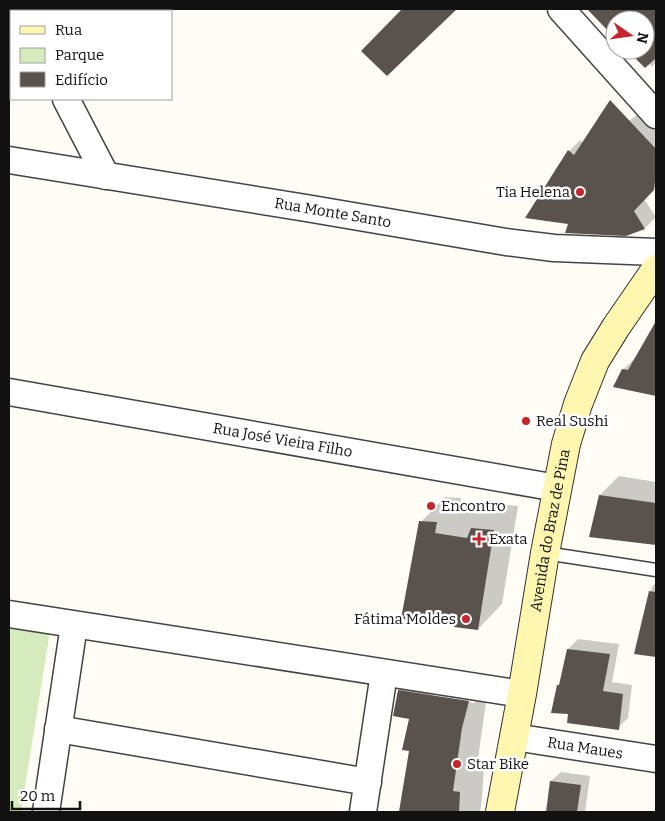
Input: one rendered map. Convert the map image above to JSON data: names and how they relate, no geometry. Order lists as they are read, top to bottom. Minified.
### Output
{"streets":{"street":["Rua Monte Santo","Rua José Vieira Filho","Avenida do Braz de Pina","Rua Maues"]},"crossings":[["Rua José Vieira Filho","Avenida do Braz de Pina"],["Avenida do Braz de Pina","Rua Maues"]],"places":{"other":["Tia Helena","Real Sushi","Encontro","Fátima Moldes","Star Bike"],"health":["Exata"]},"legend":["Rua","Parque","Edifício"],"scale_bar":"20 m","north":"right"}
